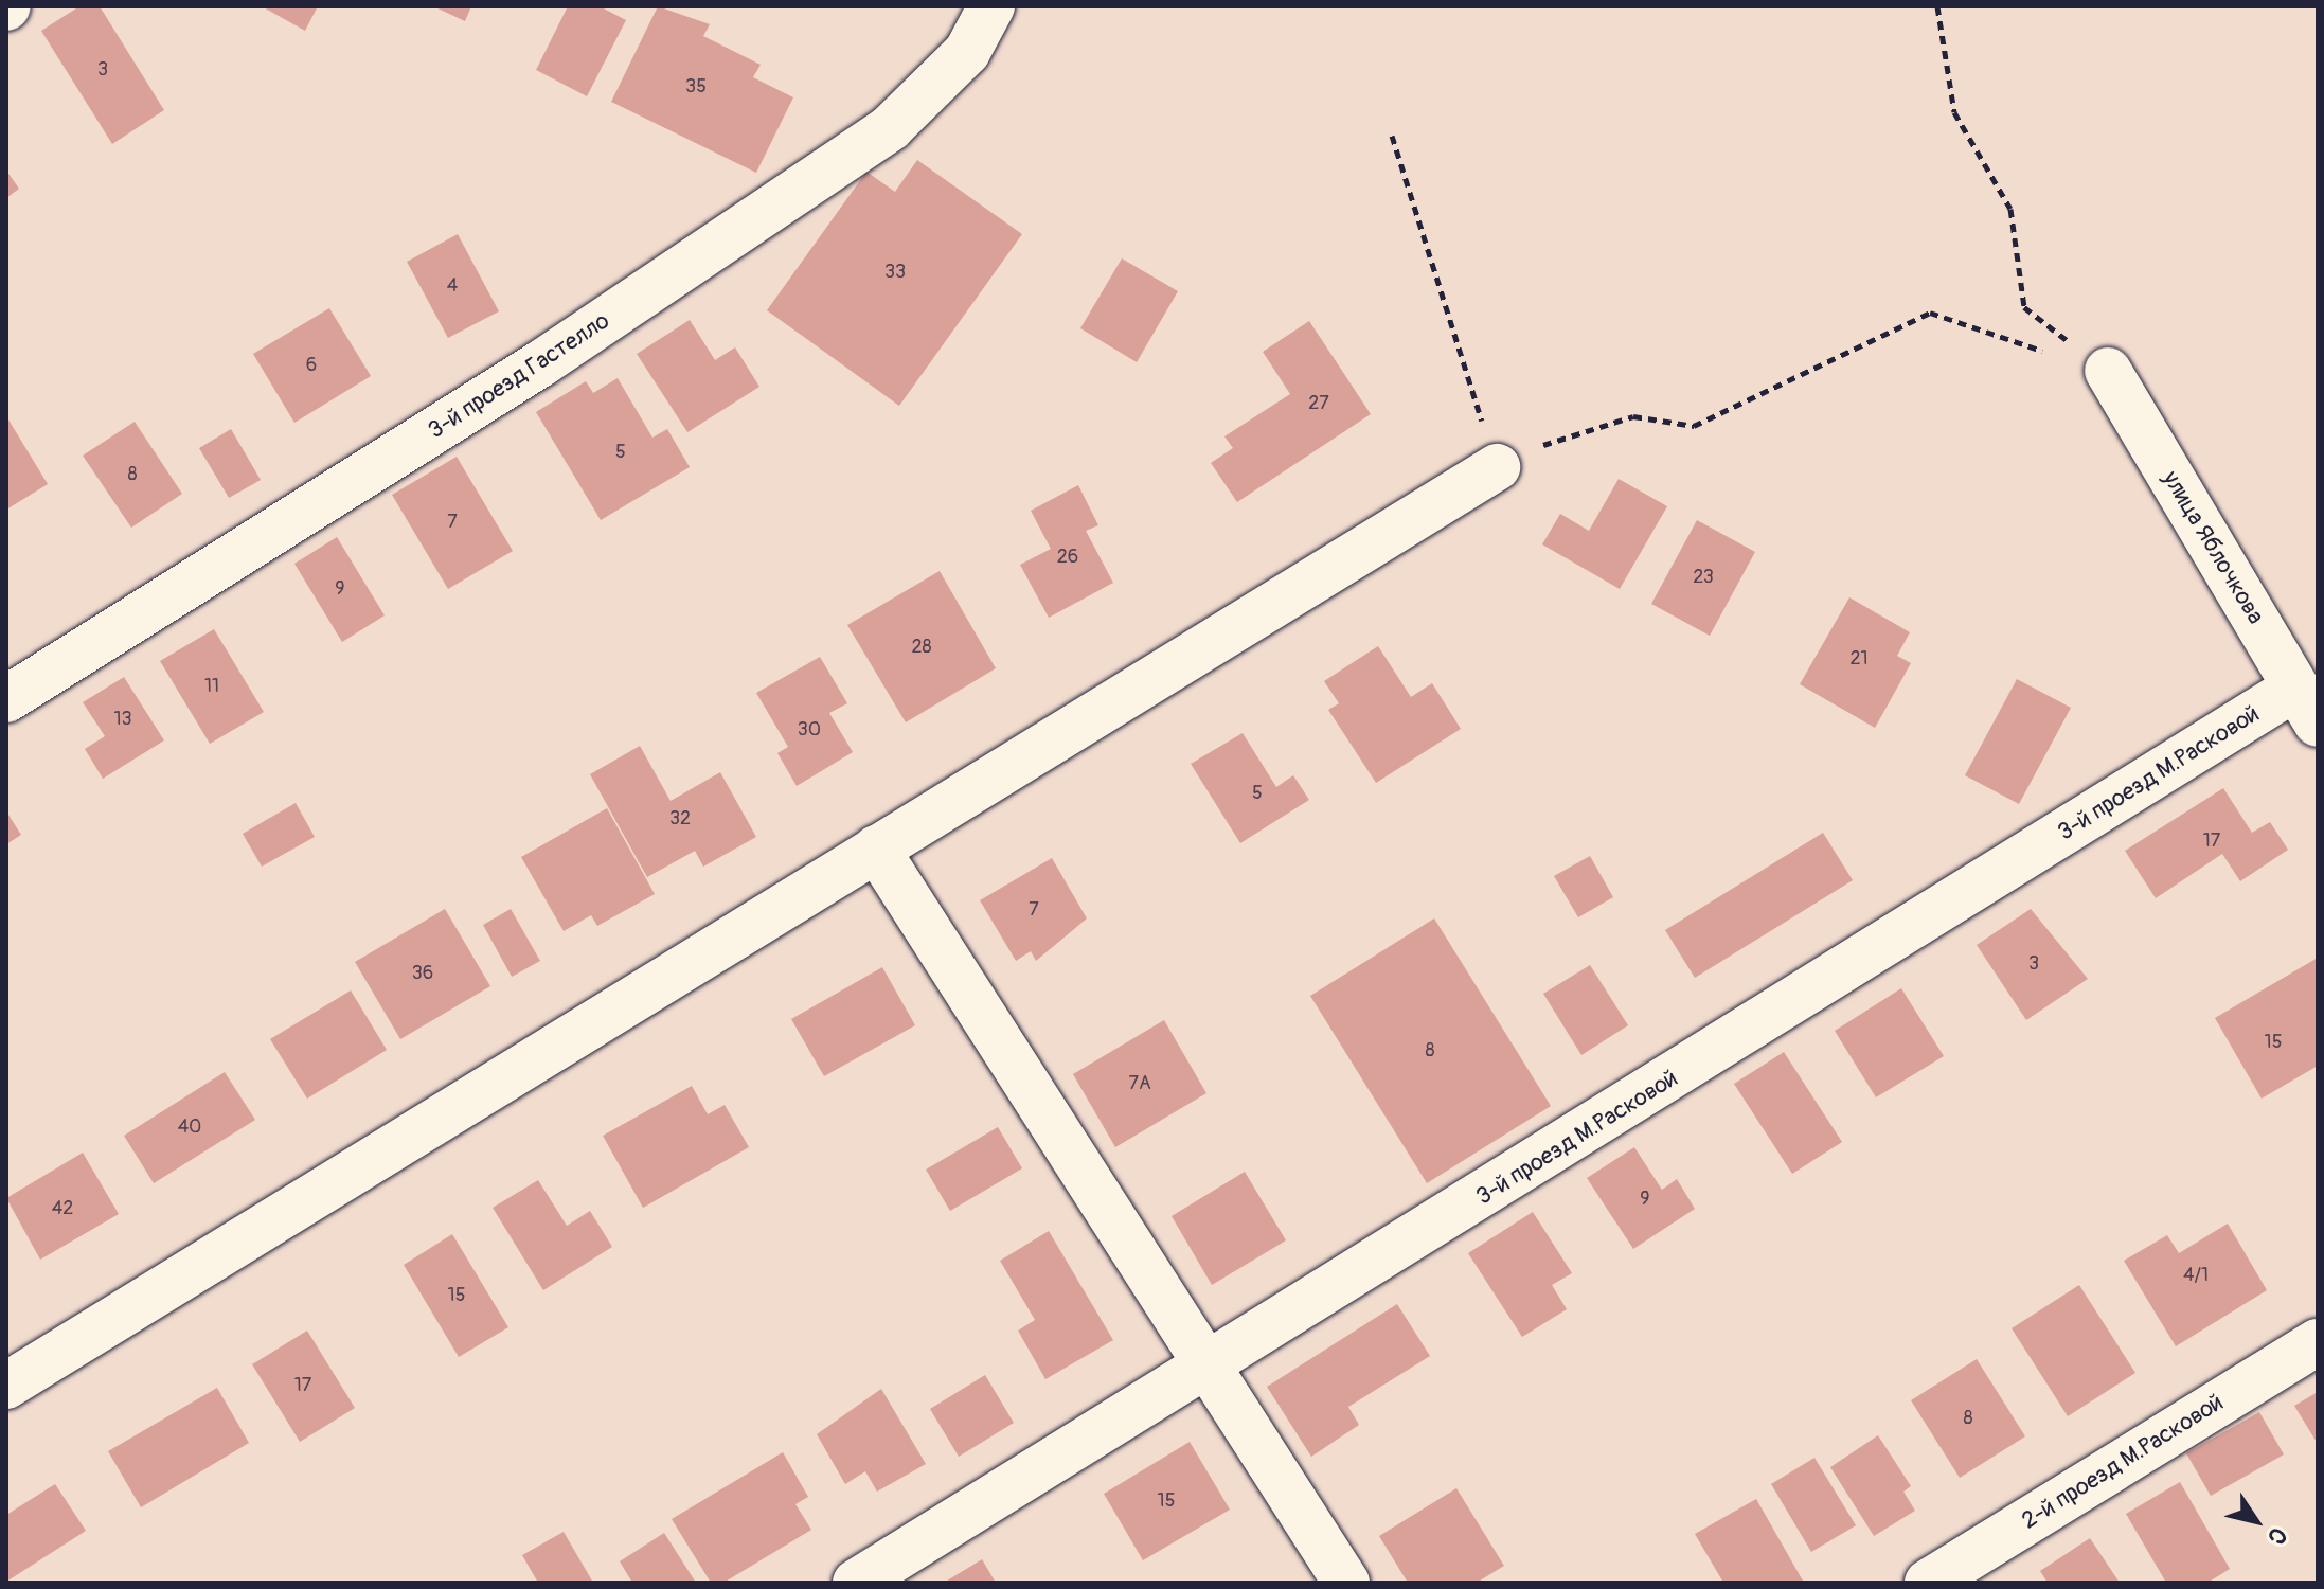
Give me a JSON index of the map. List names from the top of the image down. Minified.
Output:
{"streets":{"street":["3-й проезд Гастелло","улица Яблочкова","3-й проезд М.Расковой","2-й проезд М.Расковой"]},"crossings":[["улица Яблочкова","3-й проезд М.Расковой"]],"house_numbers":["3","35","33","4","6","27","5","8","7","26","23","9","28","21","11","13","30","5","32","17","7","3","36","15","8","7А","40","9","42","4/1","15","17","8","15"],"north":"bottom right"}
